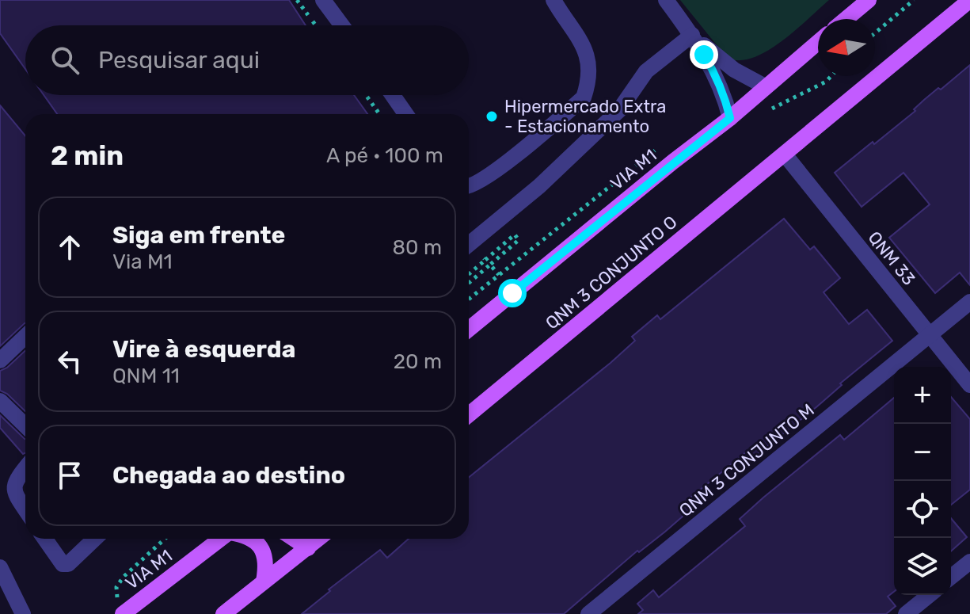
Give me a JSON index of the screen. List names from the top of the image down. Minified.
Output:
{"streets":{"main road":["VIA M1","QNM 3 CONJUNTO O"],"street":["QNM 33","QNM 3 CONJUNTO M"]},"crossings":[["QNM 33","QNM 3 CONJUNTO O"],["QNM 33","QNM 3 CONJUNTO M"]],"places":["Hipermercado Extra - Estacionamento"],"north":"left","page":{"search":"Pesquisar aqui","heading":["2 min","A pé · 100 m"],"list":[["Siga em frente","Via M1","80 m"],["Vire à esquerda","QNM 11","20 m"],"Chegada ao destino"],"map_buttons":["+","−"]}}
